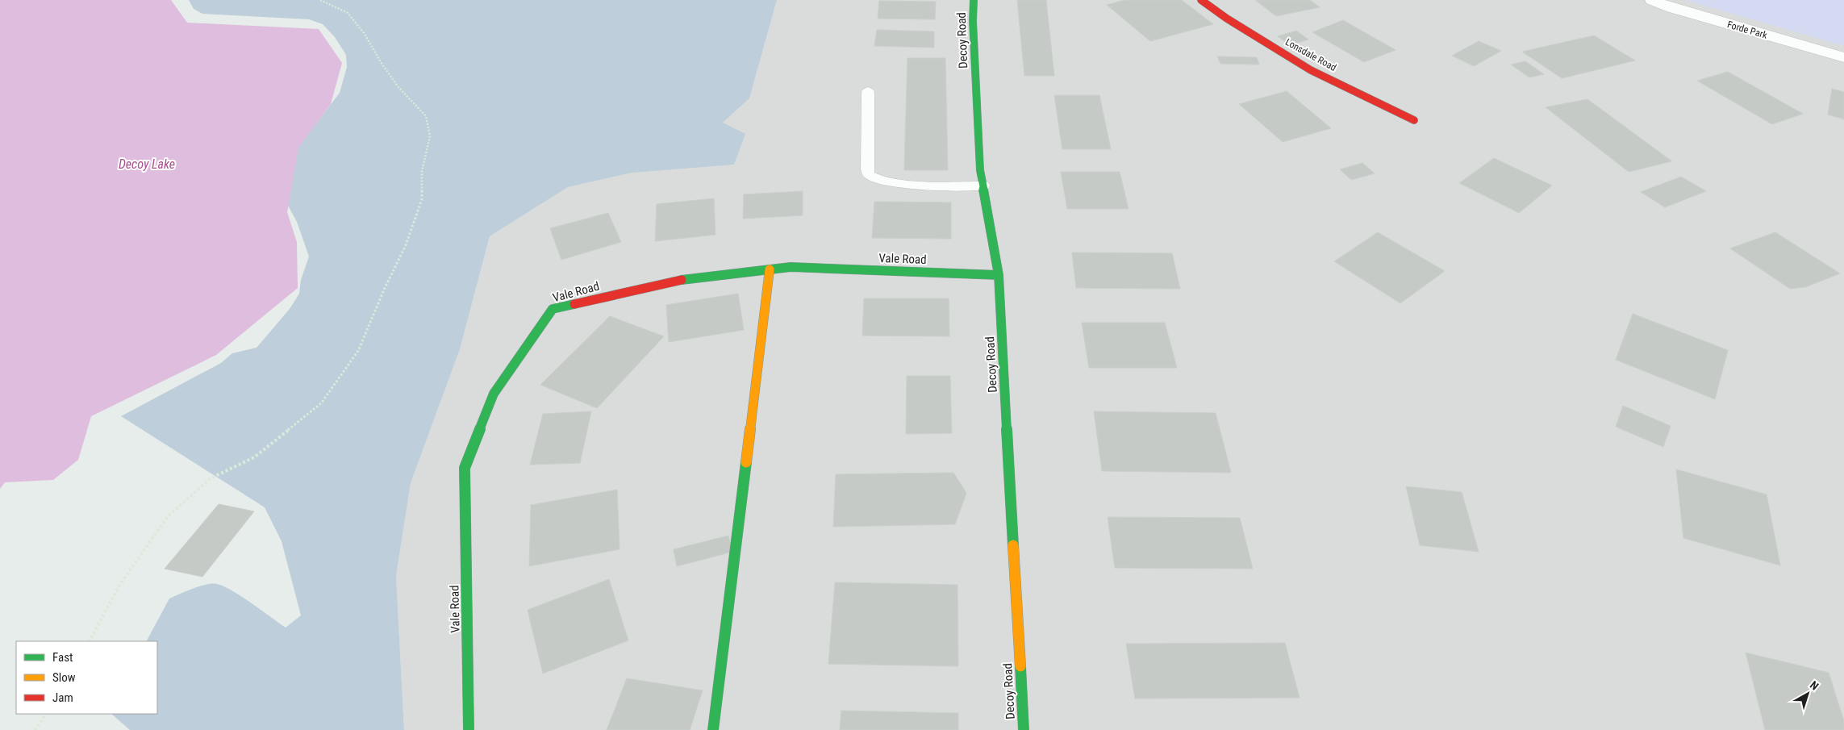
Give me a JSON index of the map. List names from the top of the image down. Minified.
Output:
{"streets":{"street":["Forde Park","Decoy Road","Lonsdale Road","Vale Road"]},"crossings":[["Decoy Road","Vale Road"]],"water":["Decoy Lake"],"legend":["Fast","Slow","Jam"],"north":"top right"}
